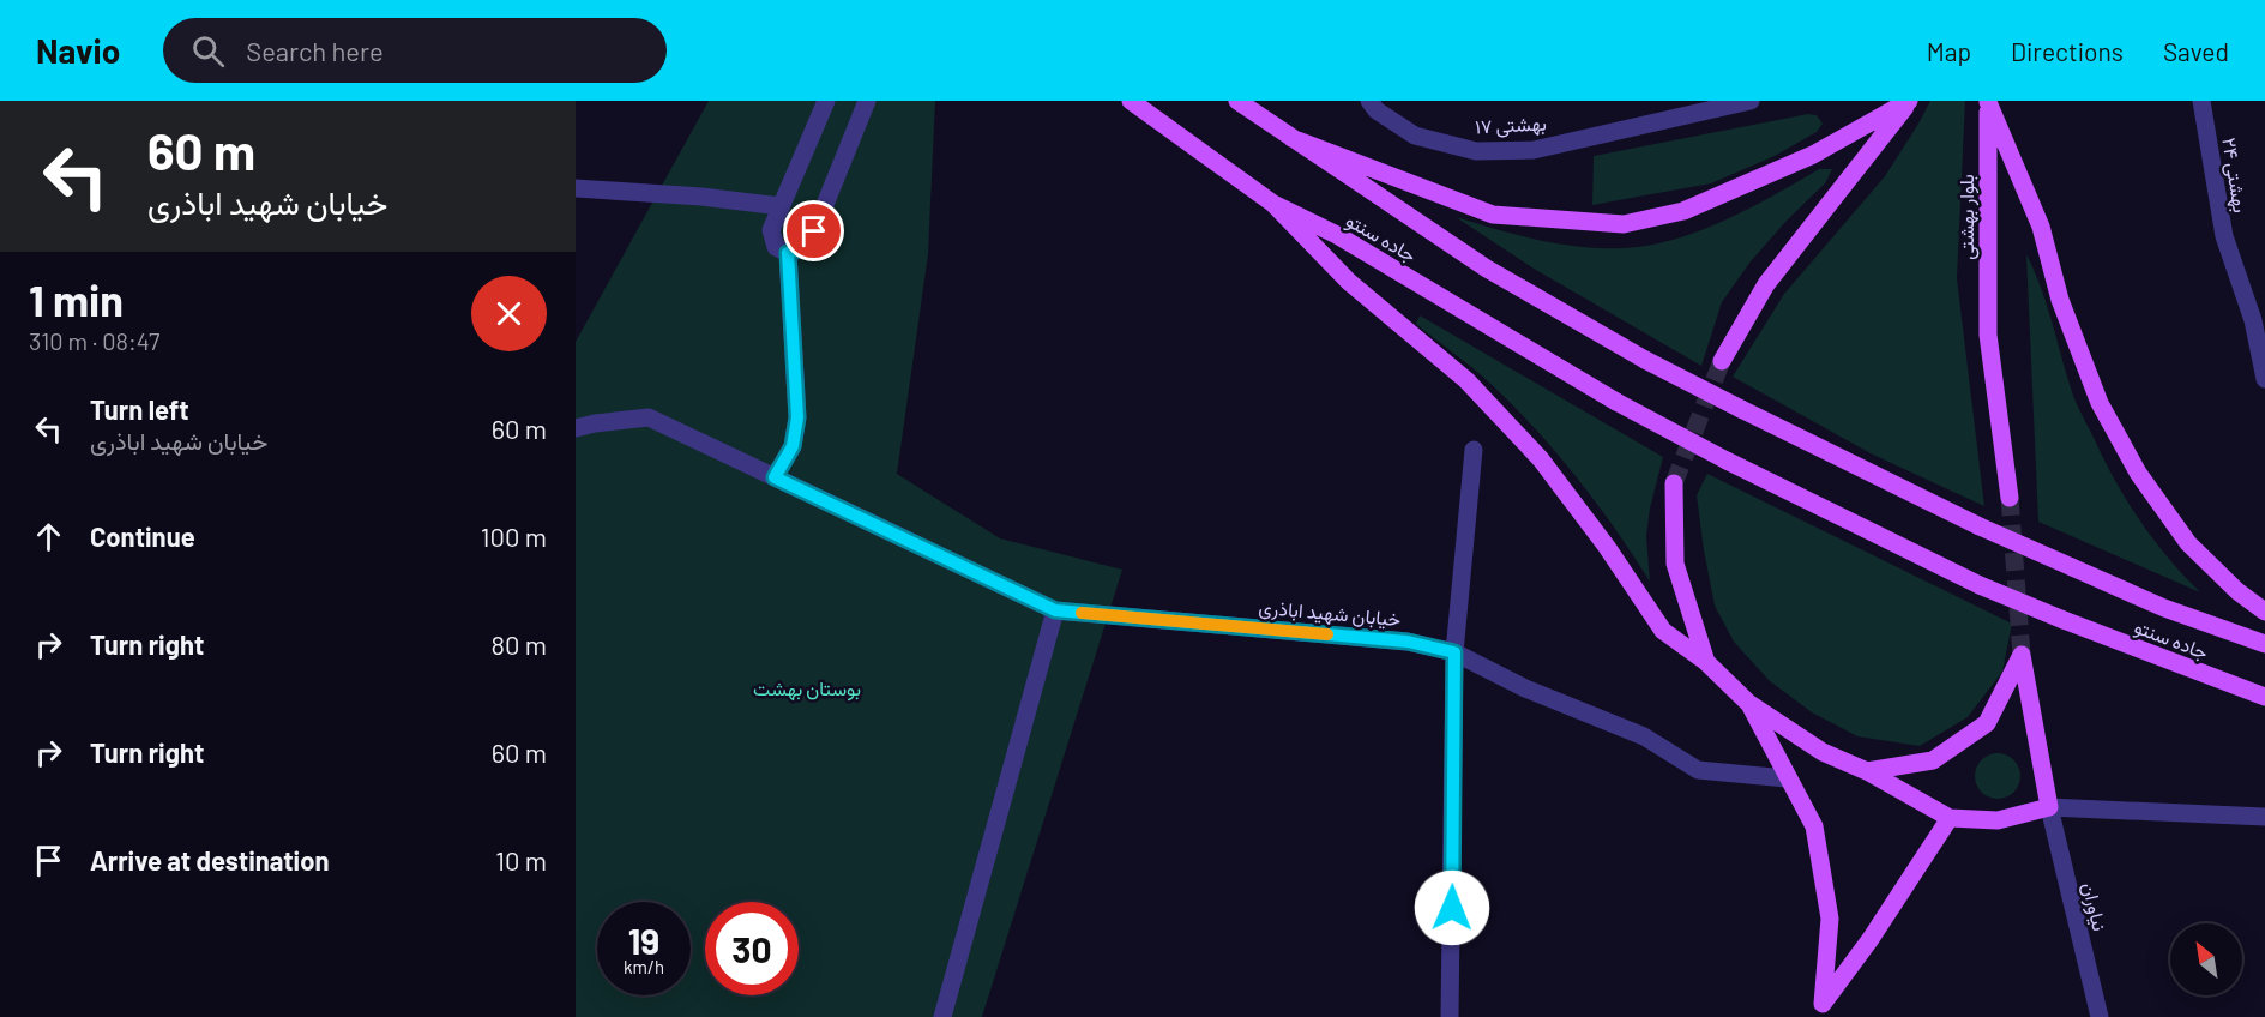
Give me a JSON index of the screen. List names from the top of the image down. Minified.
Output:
{"streets":{"main road":["بلوار بهشتی","جاده سنتو"],"street":["بهشتی ۱۷","بهشتی ۲۴","خیابان شهید اباذری","نیاوران"]},"parks":["بوستان بهشت"],"north":"top left","page":{"header":"Navio","search":"Search here","nav":["Map","Directions","Saved"],"turn":["60 m","خیابان شهید اباذری"],"heading":["1 min","310 m · 08:47"],"list":[{"name":"Turn left","note":"خیابان شهید اباذری","value":"60 m"},{"name":"Continue","value":"100 m"},{"name":"Turn right","value":"80 m"},{"name":"Turn right","value":"60 m"},{"name":"Arrive at destination","value":"10 m"}],"speed":"19 km/h","limit":"30"}}
